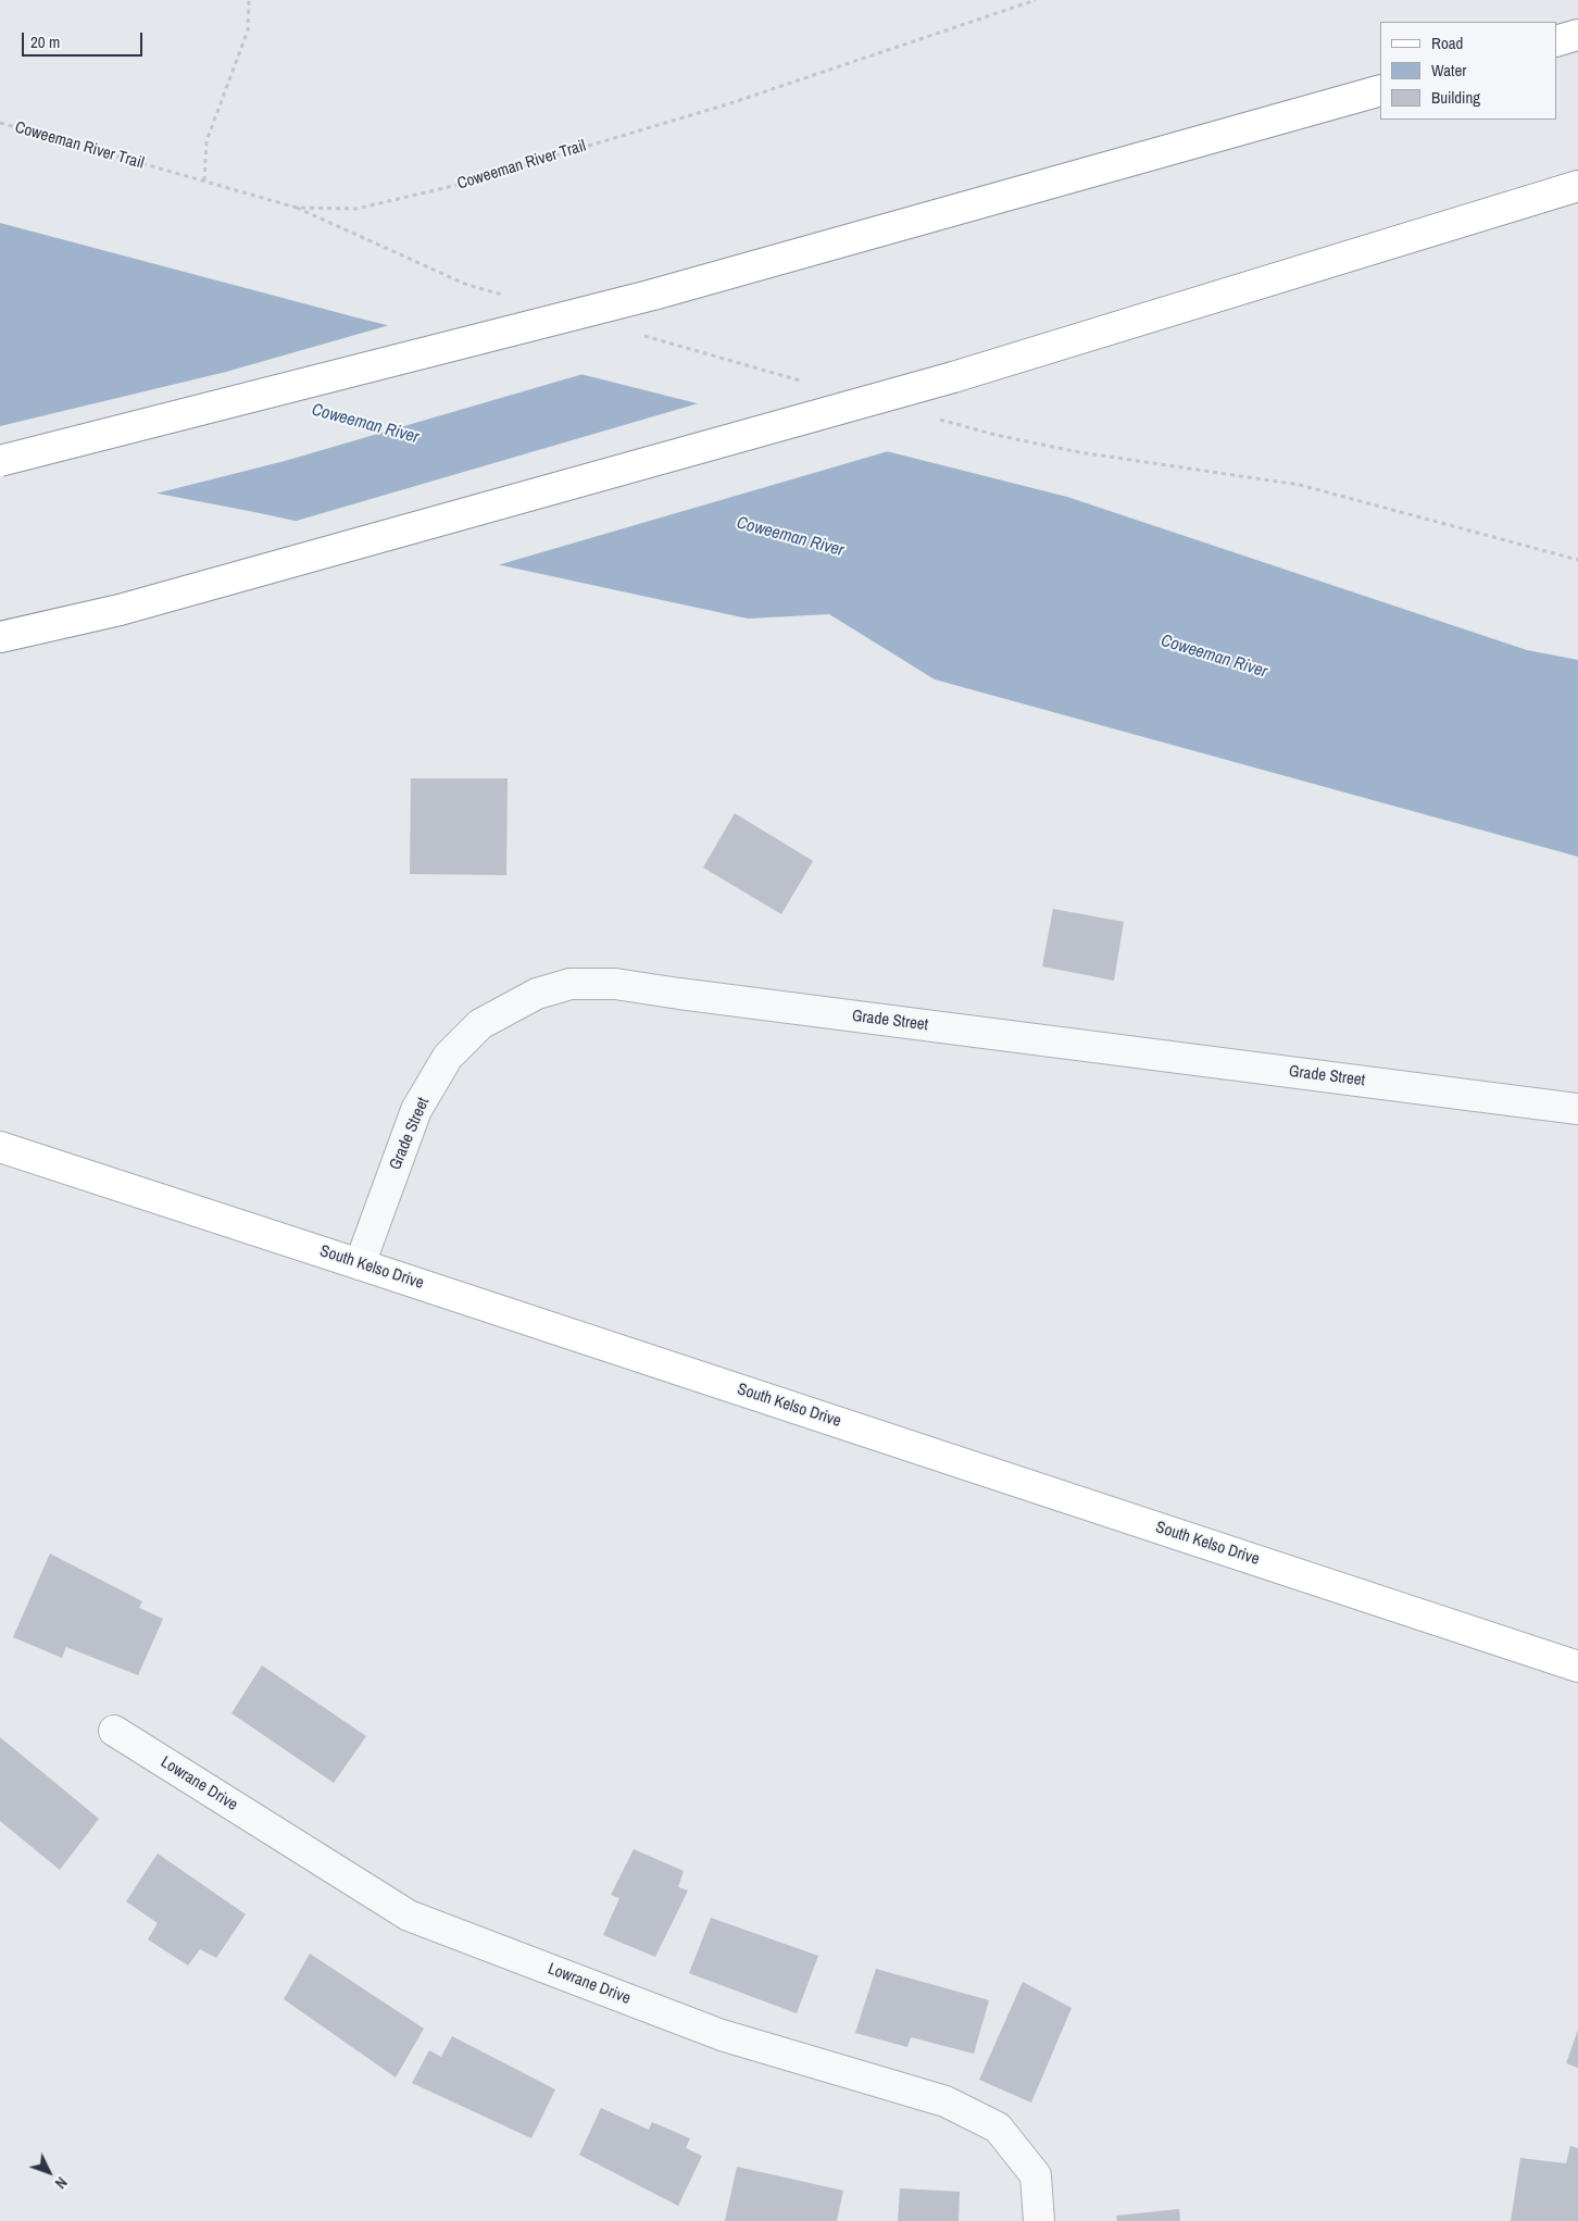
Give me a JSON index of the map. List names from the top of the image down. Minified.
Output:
{"streets":{"main road":["South Kelso Drive"],"street":["Grade Street","Lowrane Drive"],"path":["Coweeman River Trail"]},"crossings":[["Grade Street","South Kelso Drive"]],"water":["Coweeman River"],"legend":["Road","Water","Building"],"scale_bar":"20 m","north":"bottom right"}
